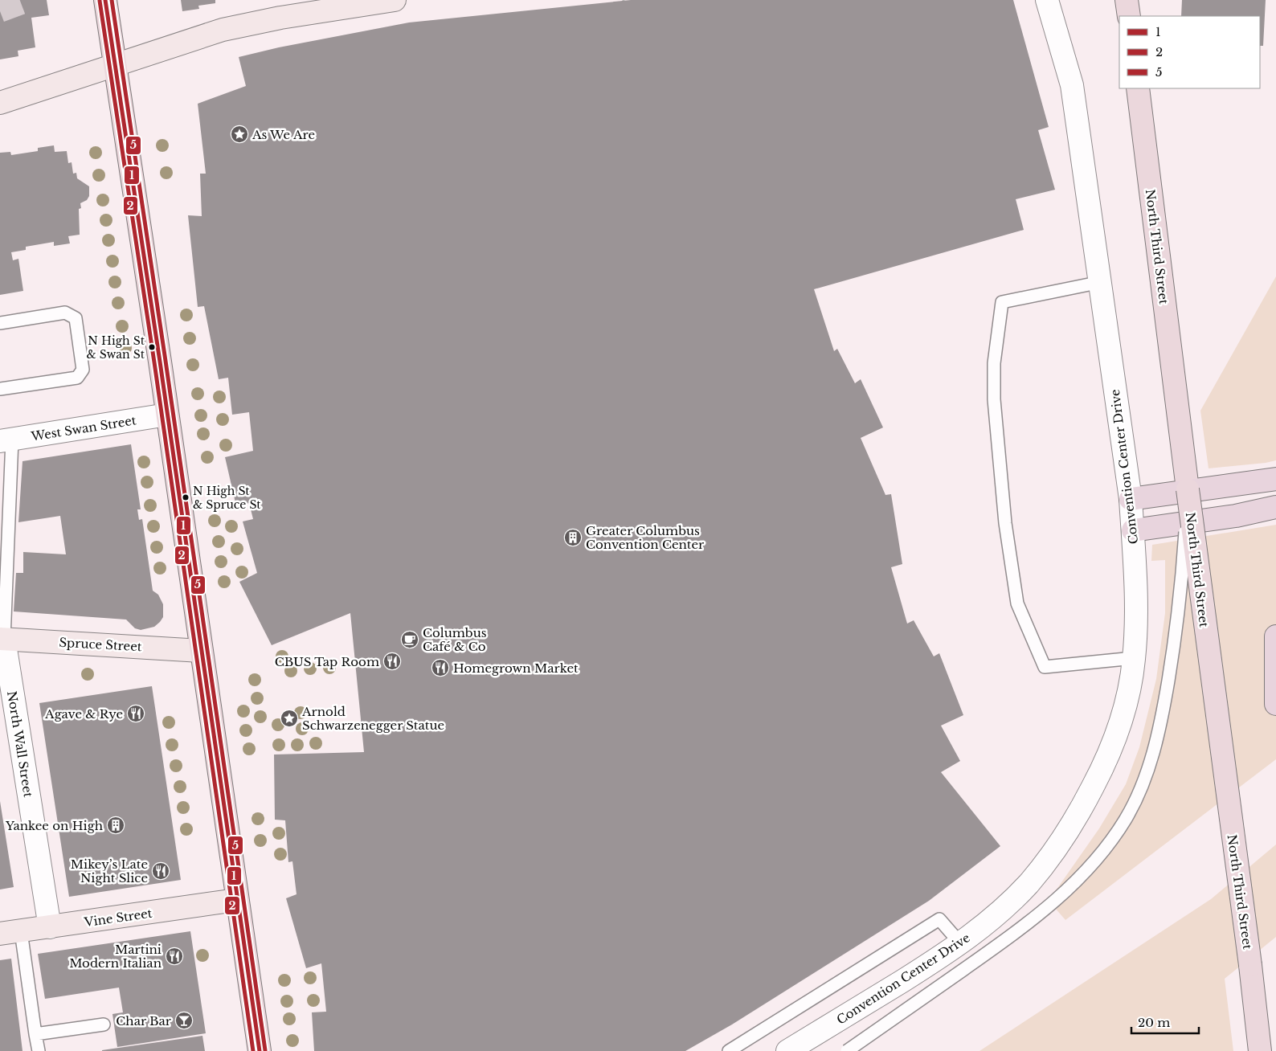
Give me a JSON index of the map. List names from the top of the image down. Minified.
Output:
{"streets":{"main road":["North Third Street"],"street":["West Swan Street","Convention Center Drive","Spruce Street","North Wall Street","Vine Street"]},"crossings":[["West Swan Street","North Wall Street"],["Spruce Street","North Wall Street"],["North Wall Street","Vine Street"]],"places":{"place":["As We Are","Arnold Schwarzenegger Statue"],"other":["N High St & Swan St","N High St & Spruce St"],"building":["Greater Columbus Convention Center","Yankee on High"],"cafe":["Columbus Café & Co"],"restaurant":["CBUS Tap Room","Homegrown Market","Agave & Rye","Mikey’s Late Night Slice","Martini Modern Italian"],"bar":["Char Bar"]},"lines":["transit line 1","transit line 5","transit line 2"],"legend":["1","2","5"],"scale_bar":"20 m"}
